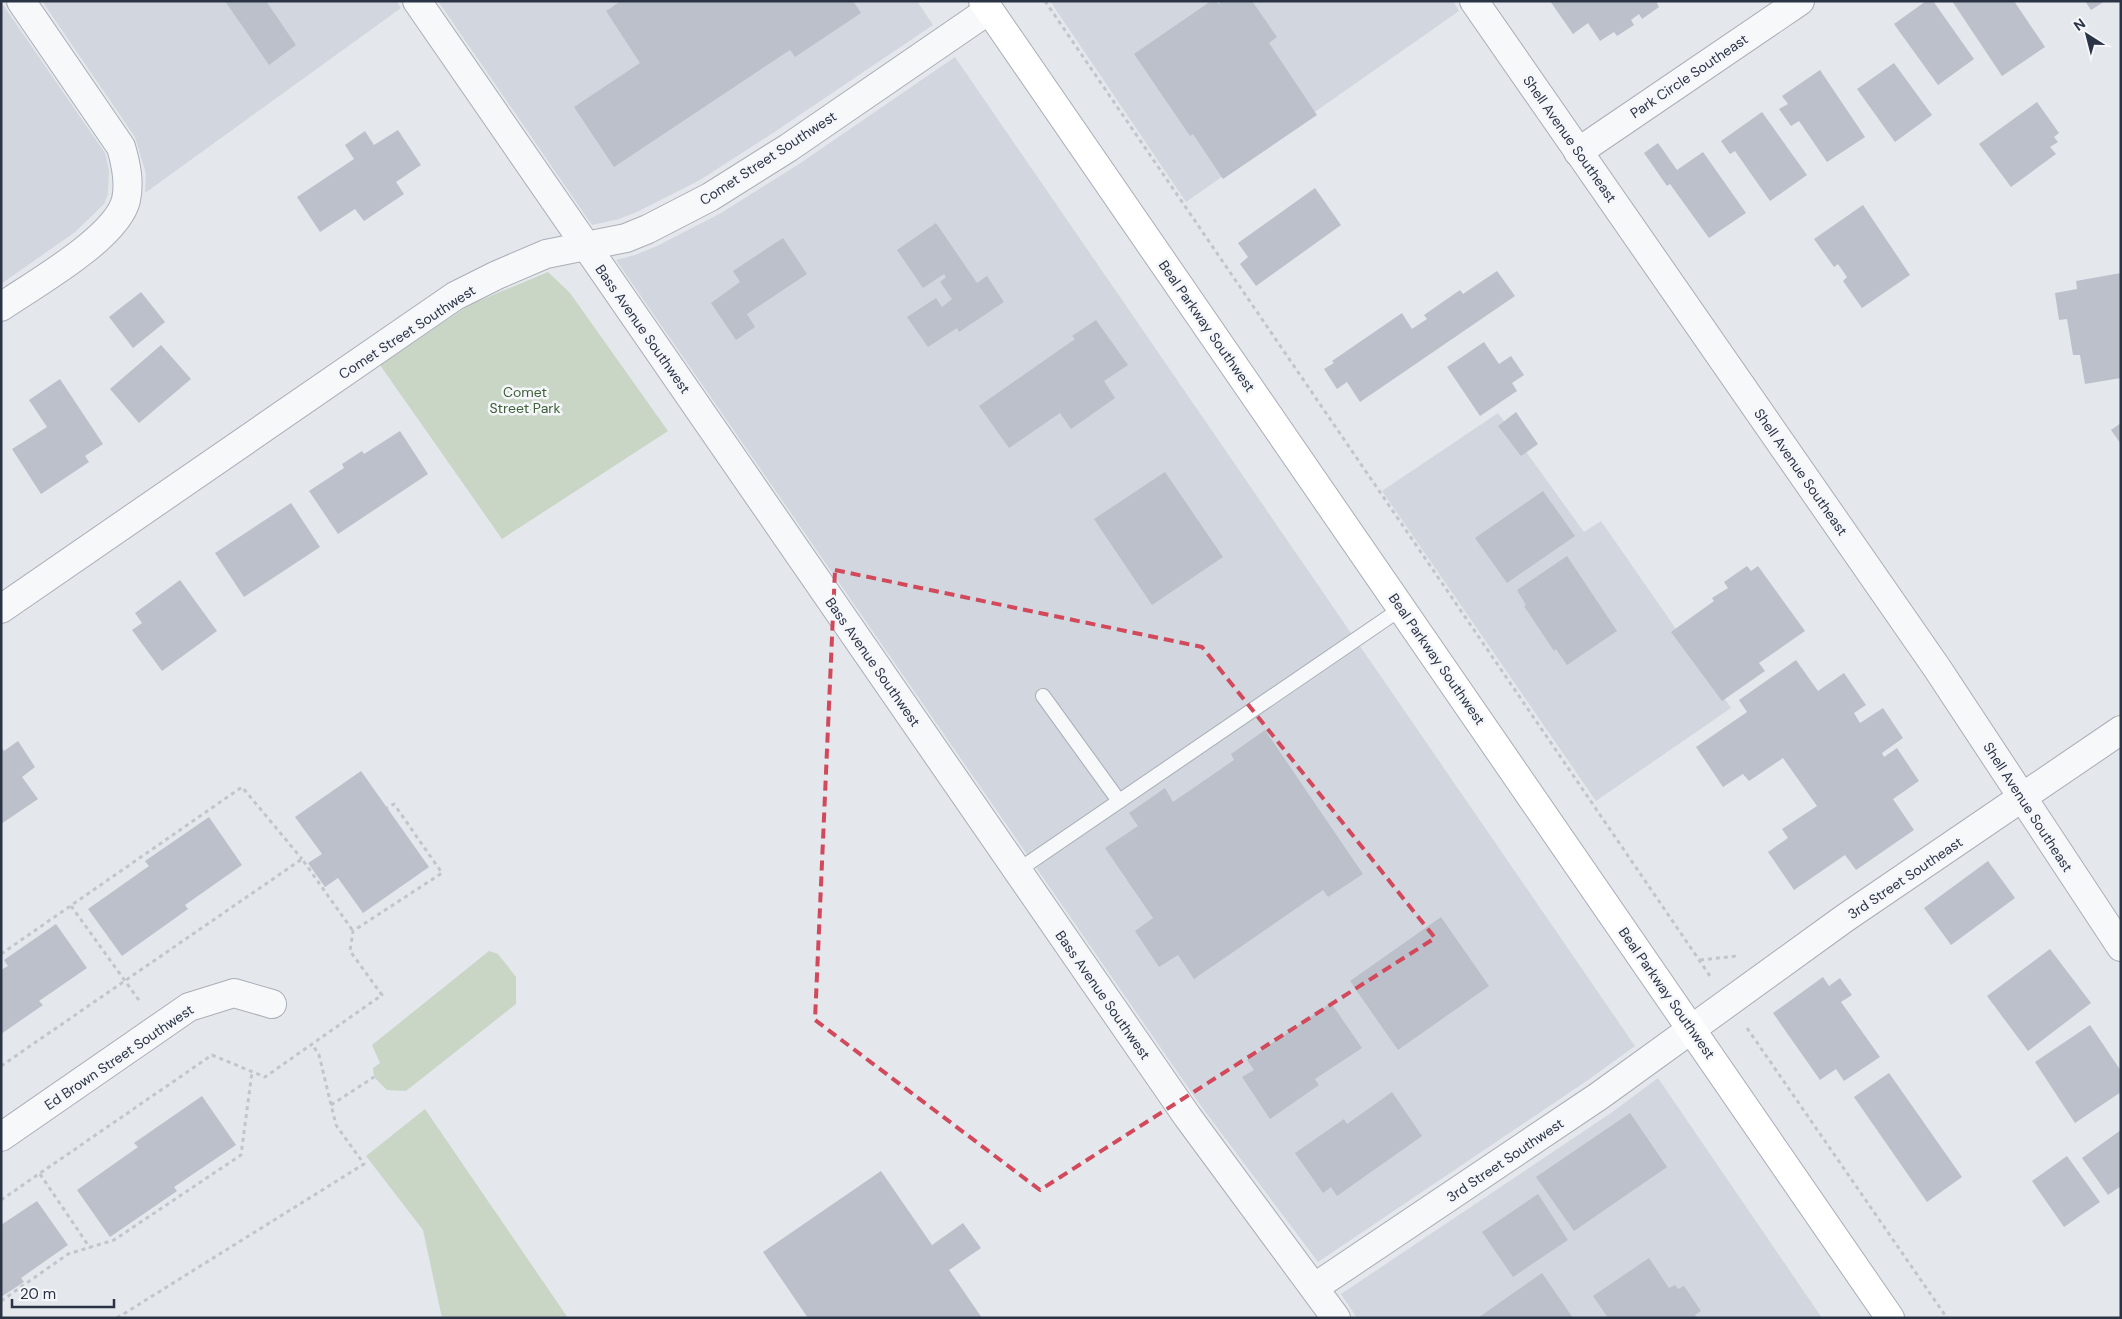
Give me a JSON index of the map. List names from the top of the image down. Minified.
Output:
{"streets":{"main road":["Beal Parkway Southwest"],"street":["Park Circle Southeast","Shell Avenue Southeast","Comet Street Southwest","Bass Avenue Southwest","3rd Street Southeast","Ed Brown Street Southwest","3rd Street Southwest"]},"crossings":[["Park Circle Southeast","Shell Avenue Southeast"],["Shell Avenue Southeast","3rd Street Southeast"],["Comet Street Southwest","Beal Parkway Southwest"],["Comet Street Southwest","Bass Avenue Southwest"],["Beal Parkway Southwest","3rd Street Southeast"],["Beal Parkway Southwest","3rd Street Southwest"],["Bass Avenue Southwest","3rd Street Southwest"],["3rd Street Southeast","3rd Street Southwest"]],"parks":["Comet Street Park"],"scale_bar":"20 m","north":"top left"}
